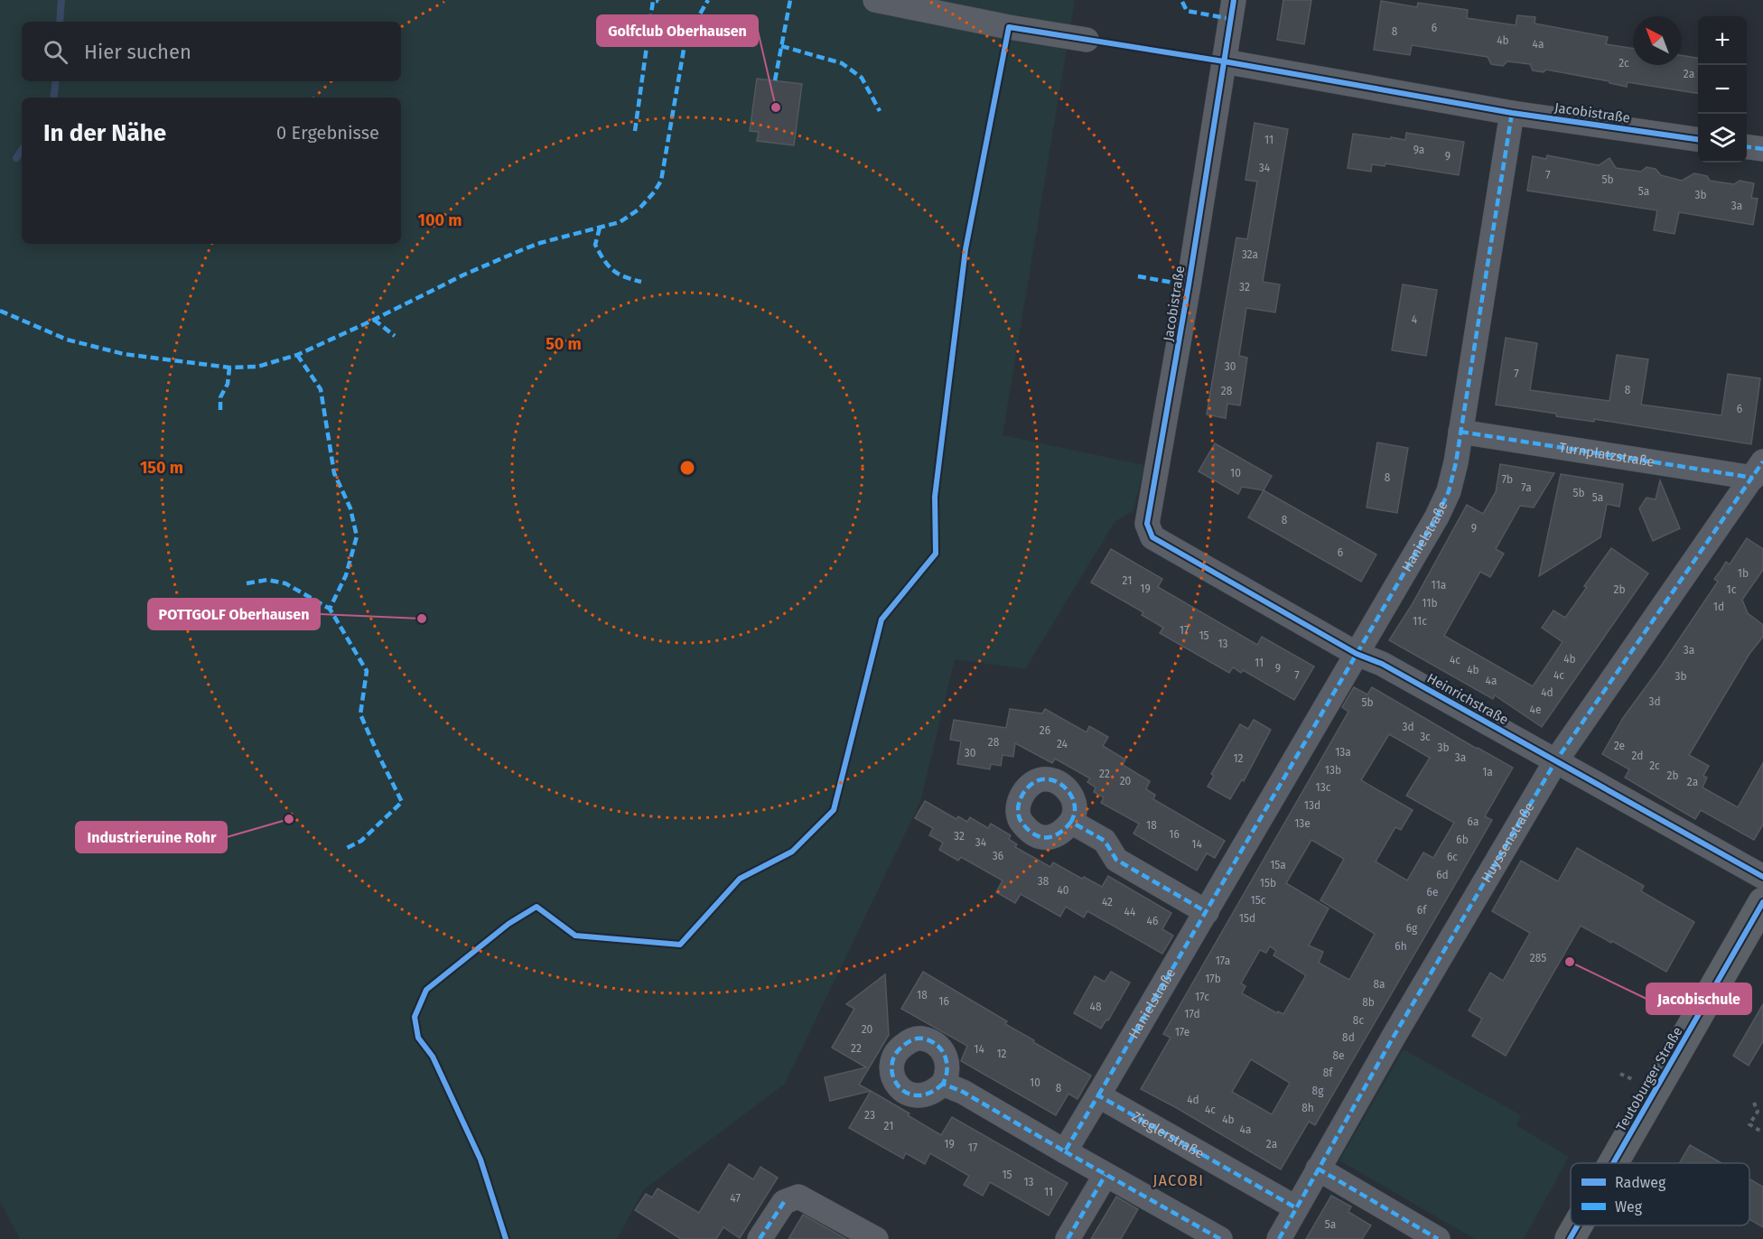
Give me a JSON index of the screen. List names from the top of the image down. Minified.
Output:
{"streets":{"main road":["Teutoburger Straße"],"street":["Jacobistraße","Turnplatzstraße","Hanielstraße","Heinrichstraße","Huyssenstraße","Zieglerstraße"]},"crossings":[["Jacobistraße","Hanielstraße"],["Jacobistraße","Heinrichstraße"],["Turnplatzstraße","Hanielstraße"],["Turnplatzstraße","Huyssenstraße"],["Hanielstraße","Heinrichstraße"],["Hanielstraße","Zieglerstraße"],["Heinrichstraße","Huyssenstraße"],["Huyssenstraße","Zieglerstraße"]],"districts":["JACOBI"],"places":["Golfclub Oberhausen","POTTGOLF Oberhausen","Industrieruine Rohr","Jacobischule"],"house_numbers":["6","8","4b","4a","2c","2a","11","9a","9","34","7","5b","5a","3b","3a","32a","32","4","30","7","8","28","6","10","8","7b","7a","5b","5a","8","9","6","1b","21","11a","19","2b","1c","11b","1d","11c","17","15","13","3a","4b","4c","11","9","4b","7","4c","3b","4a","4d","3d","5b","4e","3d","26","3c","28","24","2e","3b","13a","30","2d","3a","12","2c","13b","1a","22","2b","20","2a","13c","13d","6a","13e","18","16","32","6b","34","14","36","6c","15a","6d","38","15b","40","6e","15c","42","6f","44","15d","46","6g","6h","285","17a","17b","8a","18","17c","16","8b","48","17d","8c","20","17e","8d","22","14","12","8e","8f","10","8","8g","4d","8h","4c","23","4b","21","4a","19","2a","17","15","13","11","47","5a"],"legend":["Radweg","Weg"],"north":"top left","page":{"map_buttons":["+","−"],"search":"Hier suchen","heading":["In der Nähe","0 Ergebnisse"]},"rings":["100 m","50 m","150 m"]}
